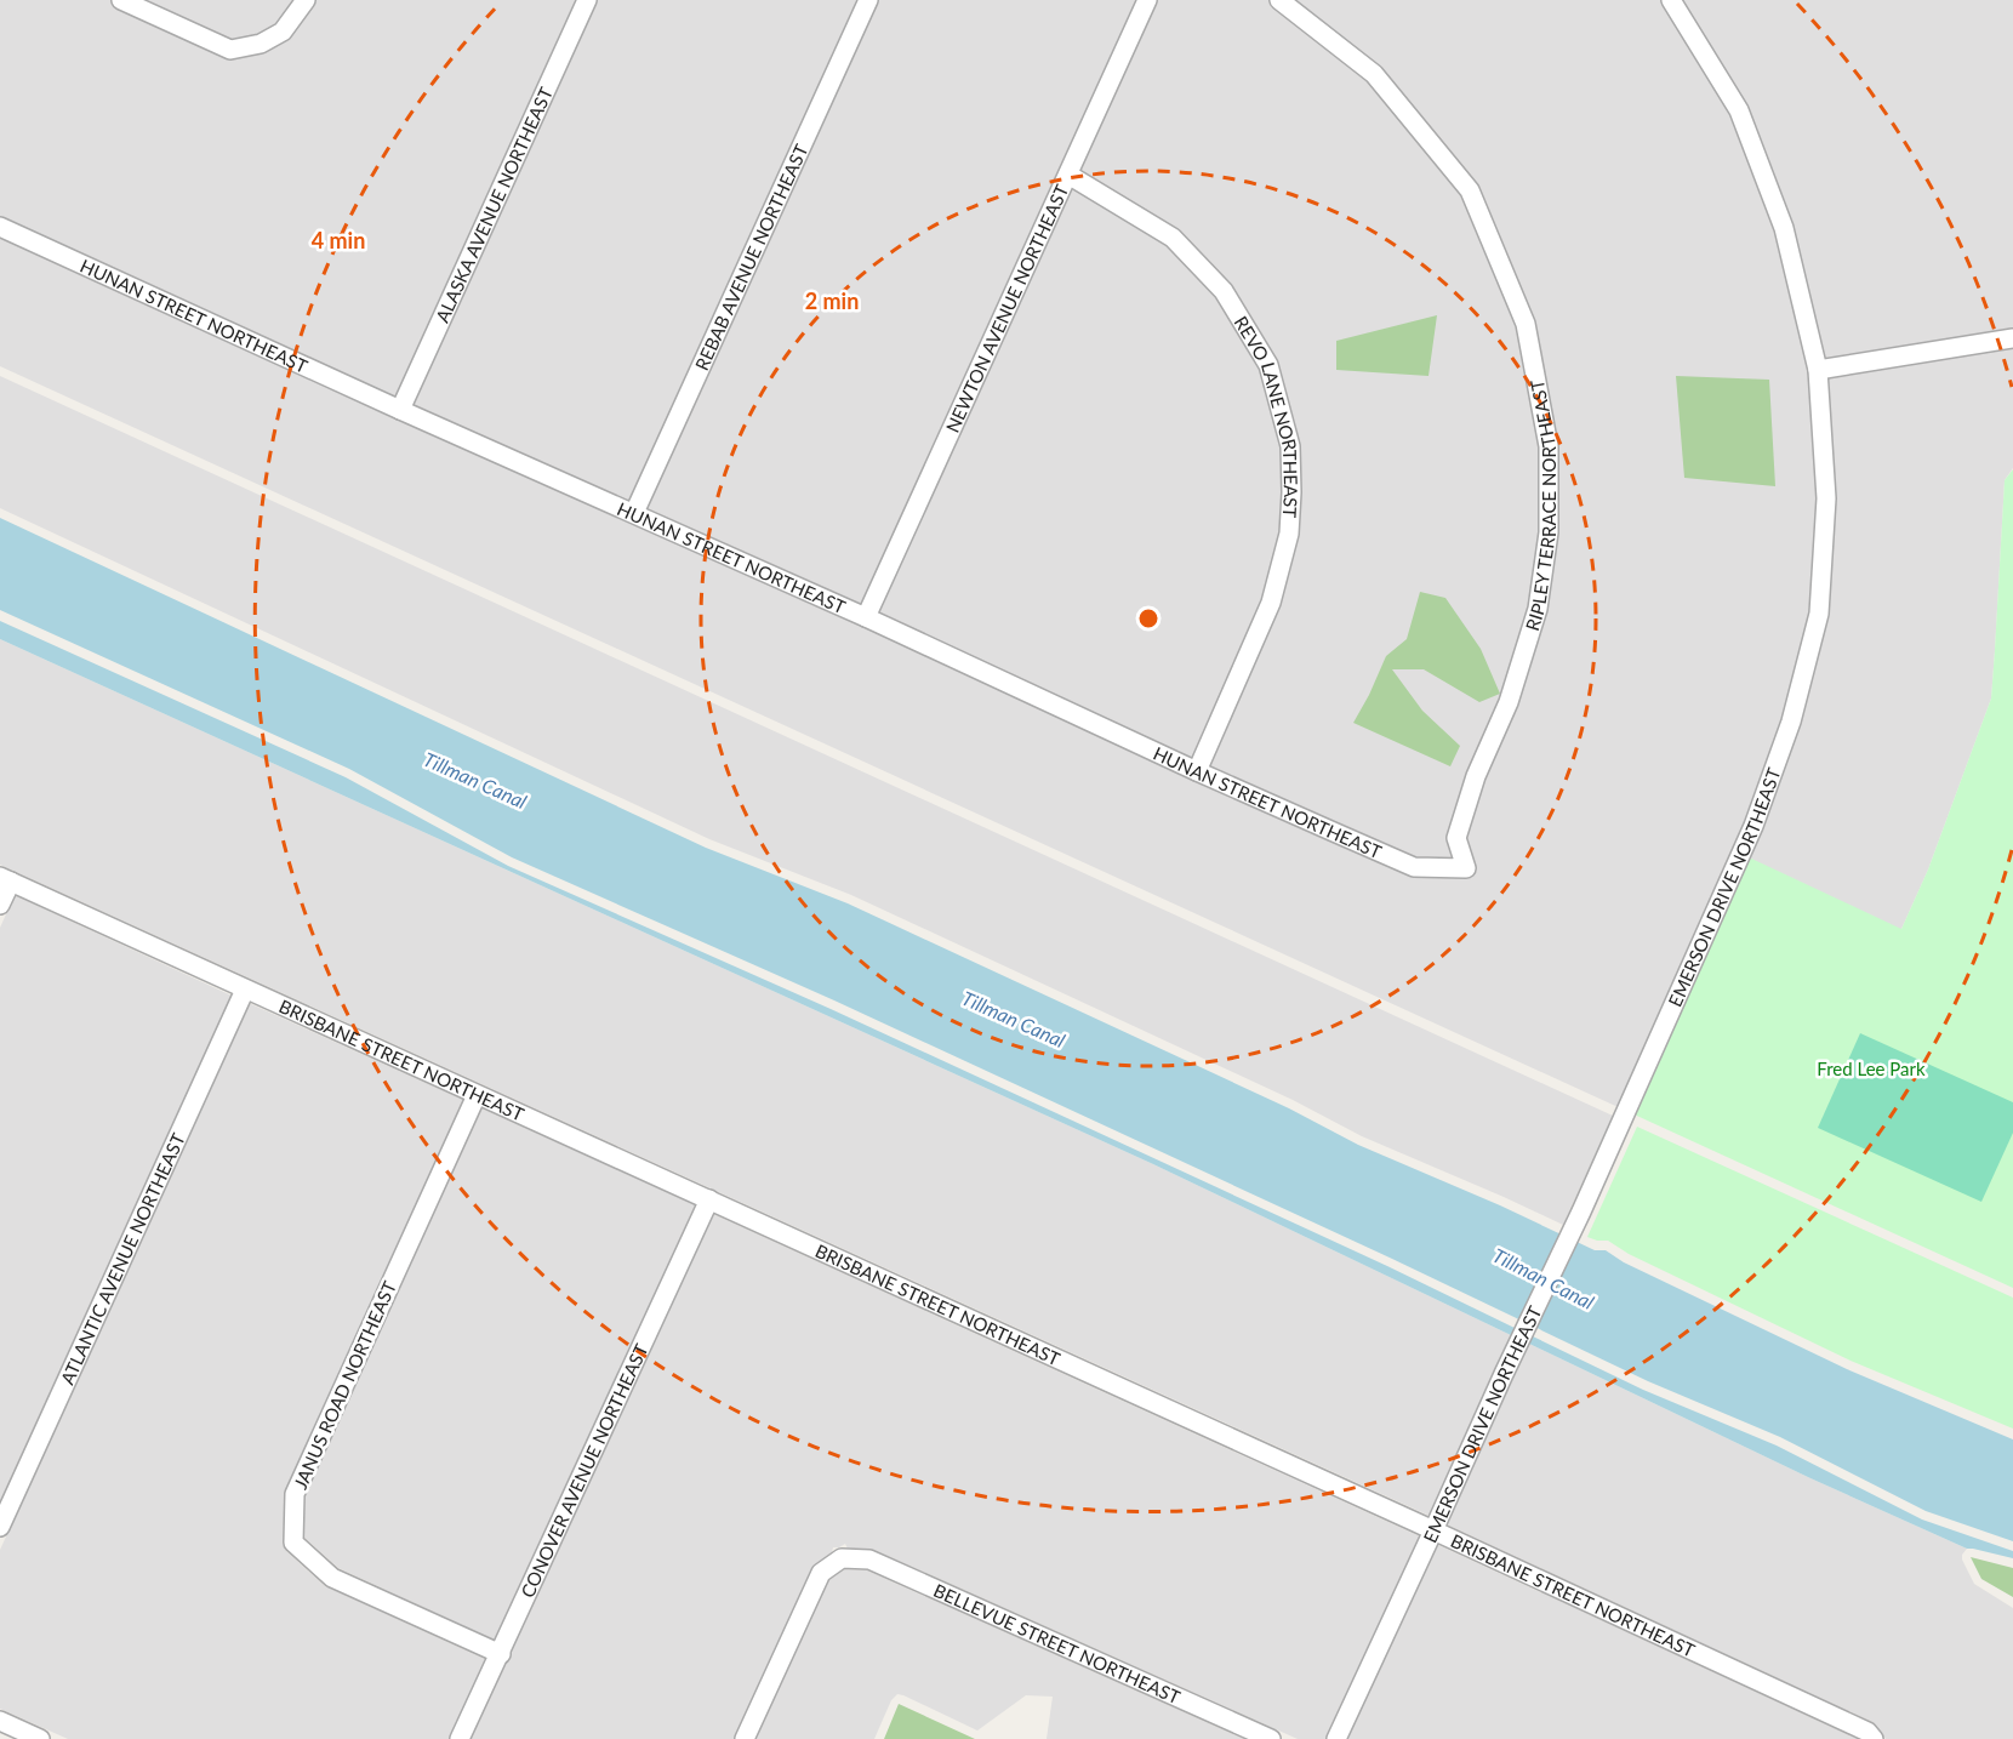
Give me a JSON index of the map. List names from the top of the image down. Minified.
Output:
{"streets":{"street":["ALASKA AVENUE NORTHEAST","REBAB AVENUE NORTHEAST","NEWTON AVENUE NORTHEAST","HUNAN STREET NORTHEAST","REVO LANE NORTHEAST","RIPLEY TERRACE NORTHEAST","EMERSON DRIVE NORTHEAST","BRISBANE STREET NORTHEAST","ATLANTIC AVENUE NORTHEAST","JANUS ROAD NORTHEAST","CONOVER AVENUE NORTHEAST","BELLEVUE STREET NORTHEAST"]},"crossings":[["ALASKA AVENUE NORTHEAST","HUNAN STREET NORTHEAST"],["REBAB AVENUE NORTHEAST","HUNAN STREET NORTHEAST"],["NEWTON AVENUE NORTHEAST","HUNAN STREET NORTHEAST"],["NEWTON AVENUE NORTHEAST","REVO LANE NORTHEAST"],["HUNAN STREET NORTHEAST","REVO LANE NORTHEAST"],["HUNAN STREET NORTHEAST","RIPLEY TERRACE NORTHEAST"],["EMERSON DRIVE NORTHEAST","BRISBANE STREET NORTHEAST"],["BRISBANE STREET NORTHEAST","ATLANTIC AVENUE NORTHEAST"],["BRISBANE STREET NORTHEAST","JANUS ROAD NORTHEAST"],["BRISBANE STREET NORTHEAST","CONOVER AVENUE NORTHEAST"],["JANUS ROAD NORTHEAST","CONOVER AVENUE NORTHEAST"]],"water":["Tillman Canal"],"parks":["Fred Lee Park"],"rings":["4 min","2 min"]}
